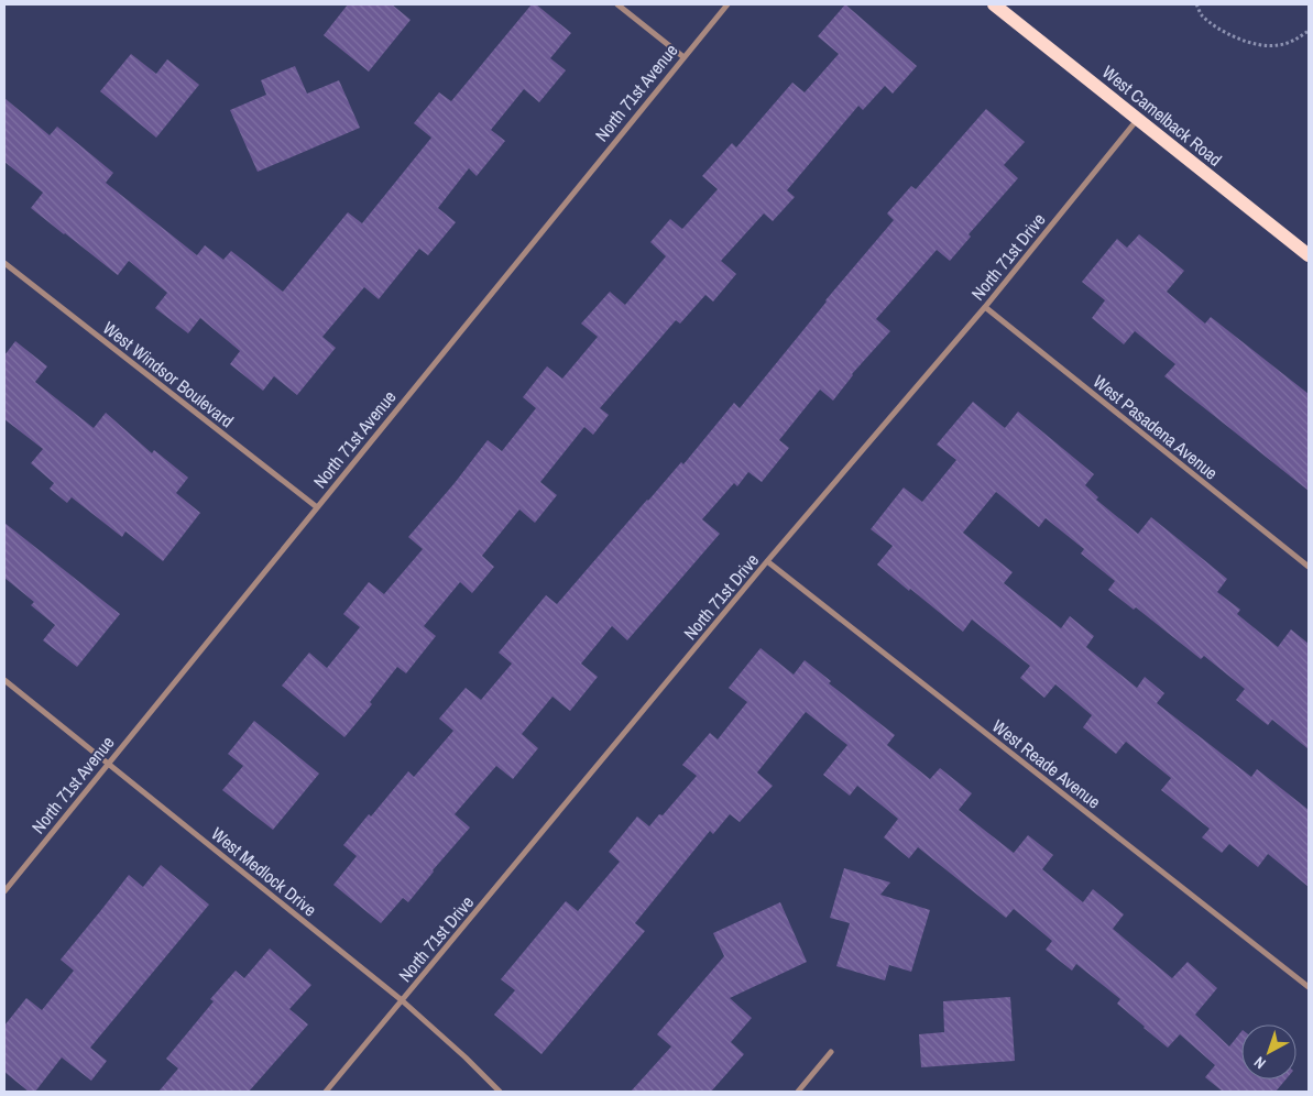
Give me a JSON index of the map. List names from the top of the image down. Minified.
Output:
{"streets":{"main road":["West Camelback Road"],"street":["North 71st Avenue","North 71st Drive","West Windsor Boulevard","West Pasadena Avenue","West Reade Avenue","West Medlock Drive"]},"crossings":[["North 71st Avenue","West Windsor Boulevard"],["North 71st Avenue","West Medlock Drive"],["West Camelback Road","North 71st Drive"],["North 71st Drive","West Pasadena Avenue"],["North 71st Drive","West Reade Avenue"],["North 71st Drive","West Medlock Drive"]],"north":"bottom left"}
